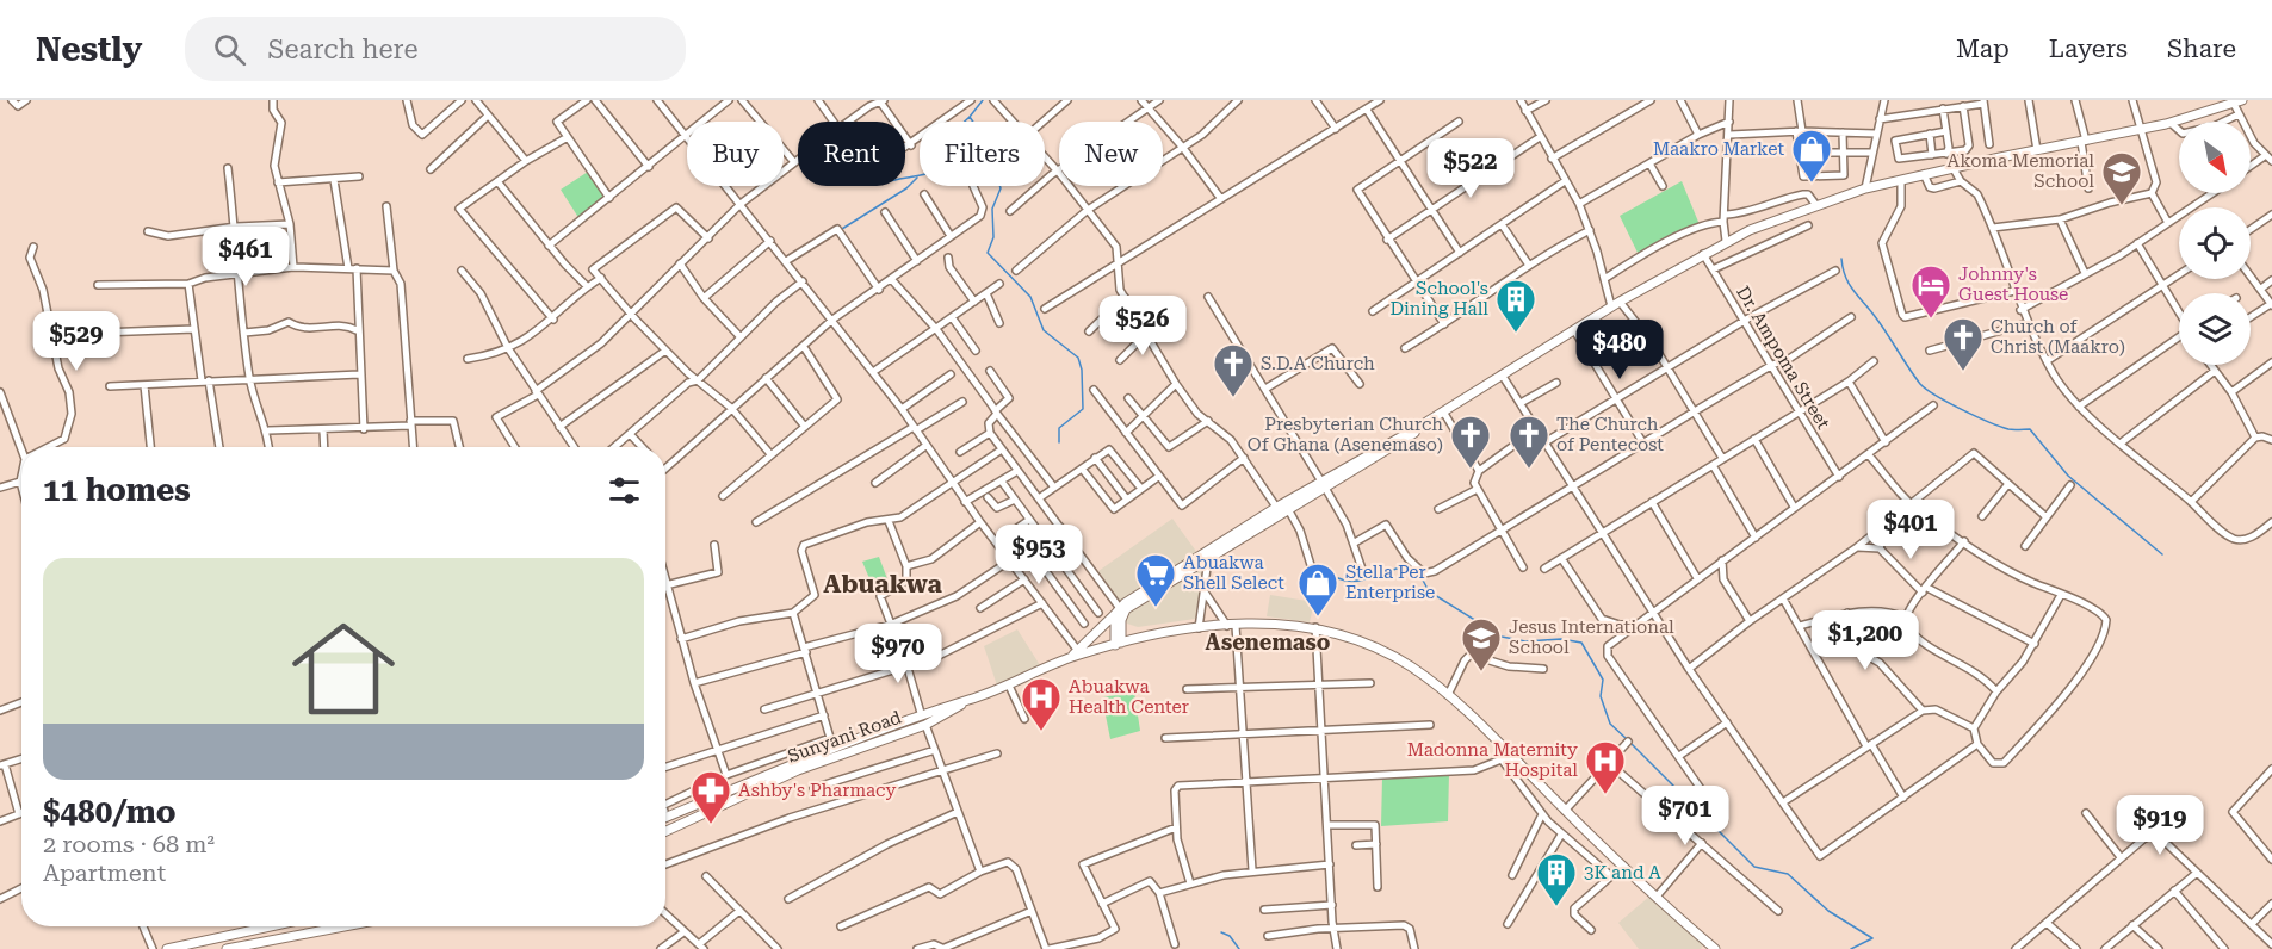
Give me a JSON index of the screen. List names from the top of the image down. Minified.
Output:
{"streets":{"main road":["Sunyani Road"],"street":["Dr. Ampoma Street"]},"districts":["Abuakwa","Asenemaso"],"places":{"shop":["Maakro Market","Stella Per Enterprise"],"school or university":["Akoma Memorial School","Jesus International School"],"hotel":["Johnny's Guest House"],"building":["School's Dining Hall","3K and A"],"church":["Church of Christ (Maakro)","S.D.A Church","Presbyterian Church Of Ghana (Asenemaso)","The Church of Pentecost"],"supermarket":["Abuakwa Shell Select"],"hospital":["Abuakwa Health Center","Madonna Maternity Hospital"],"pharmacy":["Ashby's Pharmacy"]},"north":"bottom right","page":{"header":"Nestly","search":"Search here","nav":["Map","Layers","Share"],"chip":["Buy","Rent","Filters","New"],"price":["$522","$461","$526","$529","$480","$401","$953","$1,200","$970","$701","$919"],"heading":"11 homes","list":[{"name":"$480/mo","note":"2 rooms · 68 m² · Apartment"}]}}
